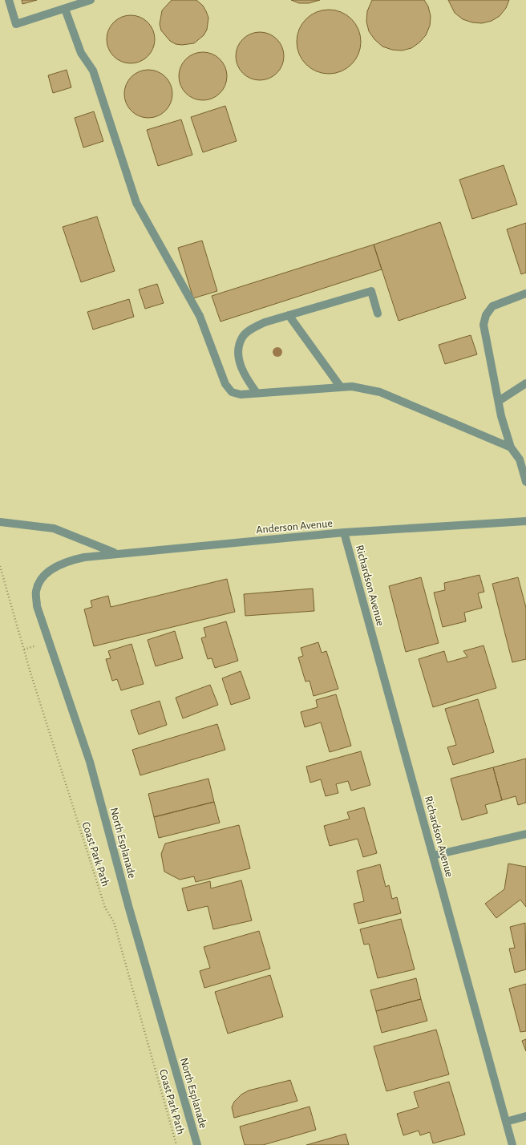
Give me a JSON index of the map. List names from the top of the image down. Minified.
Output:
{"streets":{"street":["Anderson Avenue","Richardson Avenue","North Esplanade"],"path":["Coast Park Path"]},"crossings":[["Anderson Avenue","Richardson Avenue"],["Anderson Avenue","North Esplanade"]]}
